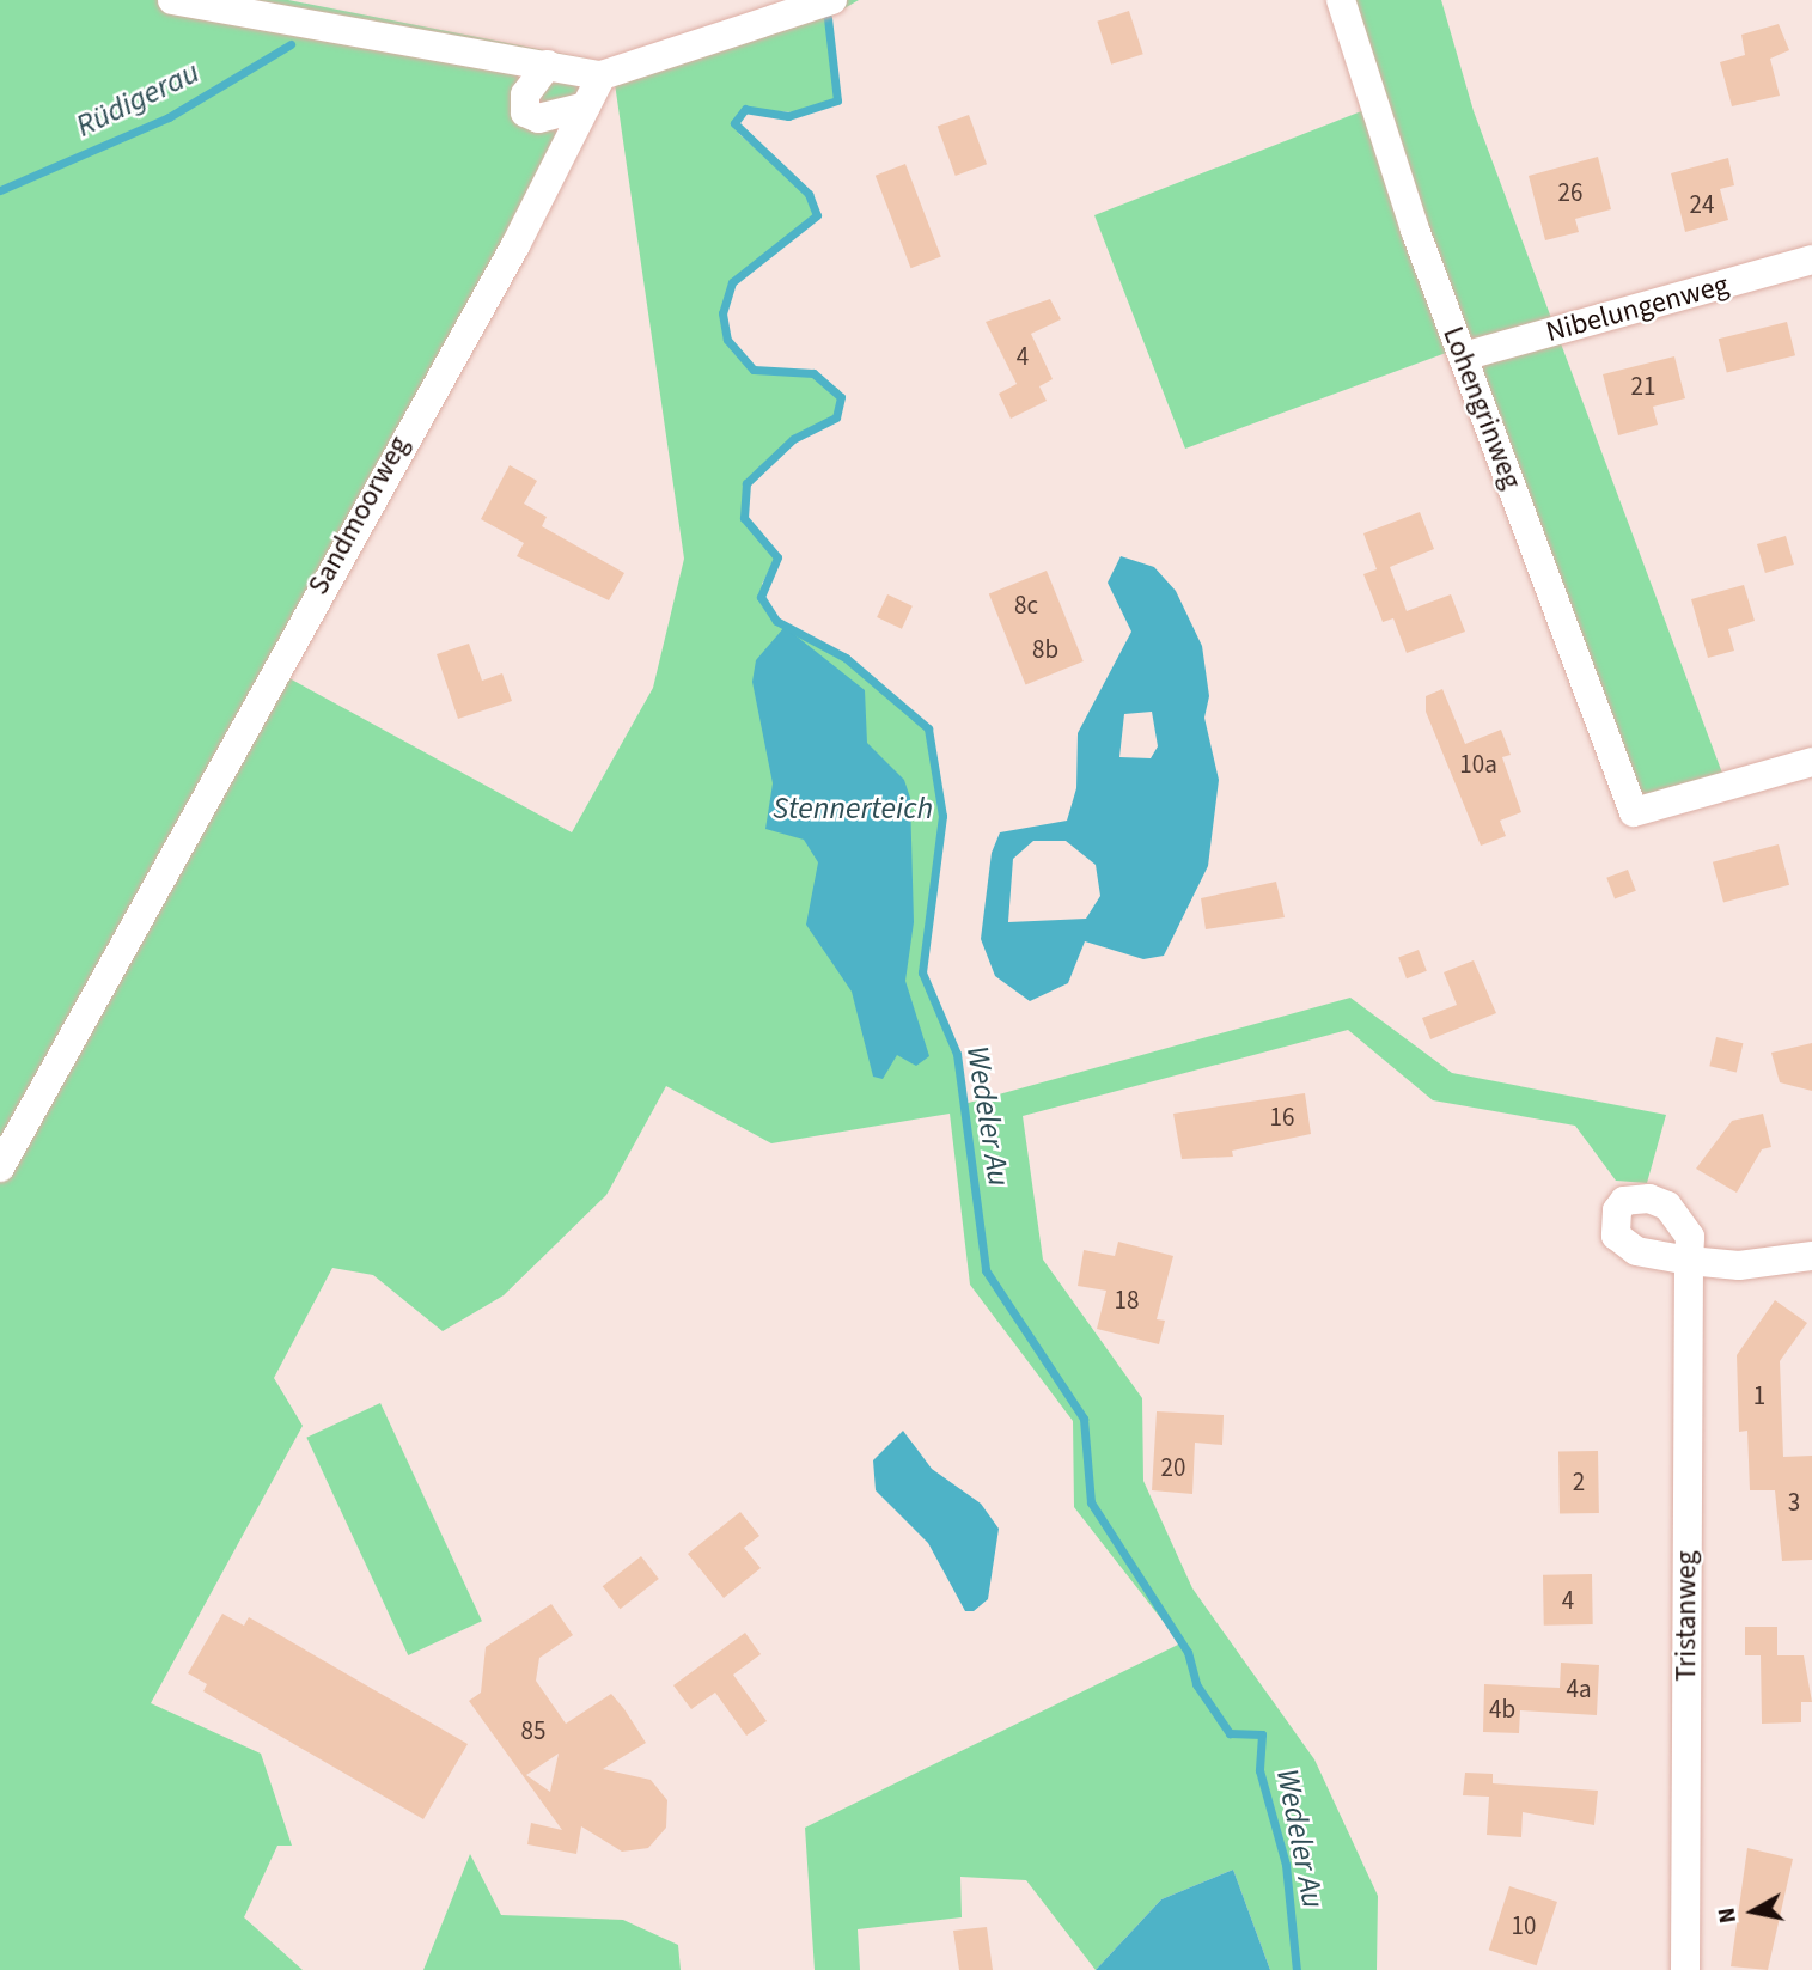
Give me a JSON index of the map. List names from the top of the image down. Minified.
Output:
{"streets":{"street":["Nibelungenweg","Lohengrinweg","Sandmoorweg","Tristanweg"]},"crossings":[["Nibelungenweg","Lohengrinweg"]],"water":["Rüdigerau","Stennerteich","Wedeler Au"],"house_numbers":["26","24","4","21","8c","8b","10a","16","18","1","20","2","3","4","4a","4b","85","10"],"north":"left"}
